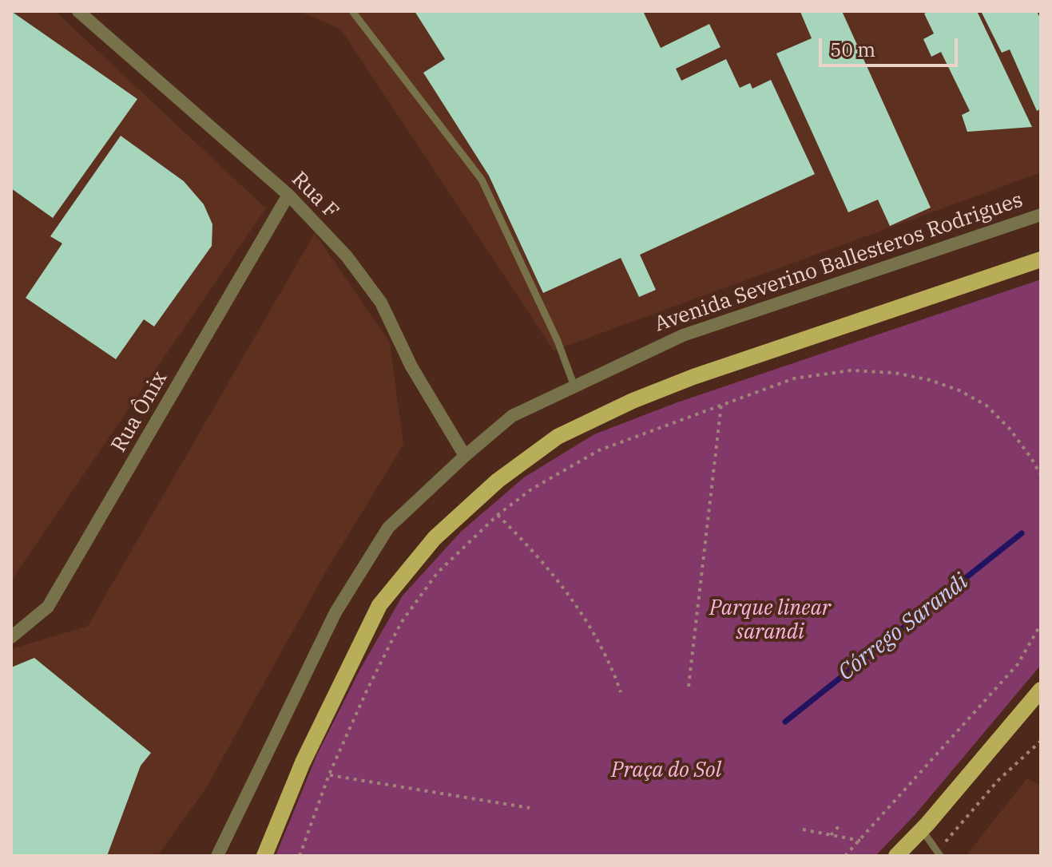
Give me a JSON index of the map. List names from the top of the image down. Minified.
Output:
{"streets":{"street":["Rua F","Avenida Severino Ballesteros Rodrigues","Rua Ônix"]},"crossings":[["Rua F","Avenida Severino Ballesteros Rodrigues"],["Rua F","Rua Ônix"]],"water":["Córrego Sarandi"],"parks":["Parque linear sarandi","Praça do Sol"],"scale_bar":"50 m"}
